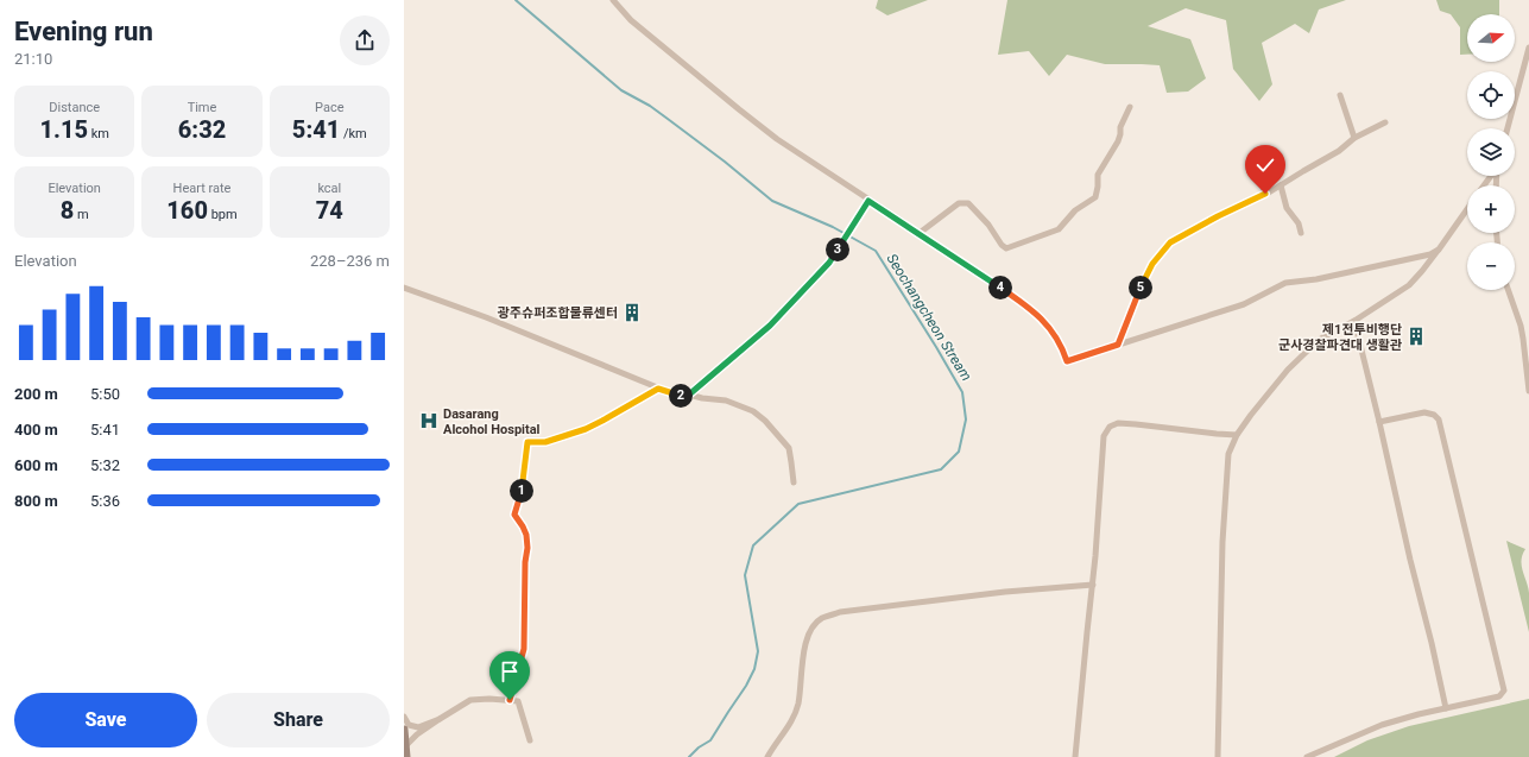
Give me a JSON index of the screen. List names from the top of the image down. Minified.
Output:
{"water":["Seochangcheon Stream"],"places":{"building":["광주슈퍼조합물류센터","제1전투비행단 군사경찰파견대 생활관"],"hospital":["Dasarang Alcohol Hospital"]},"north":"right","page":{"heading":["Evening run","21:10"],"map_buttons":["+","−"],"stats":[["Distance","1.15 km"],["Time","6:32"],["Pace","5:41 /km"],["Elevation","8 m"],["Heart rate","160 bpm"],["kcal","74"]],"pins":["3","4","5","2","1"],"chart":["Elevation","228–236 m"],"list":[{"name":"200 m","note":"5:50"},{"name":"400 m","note":"5:41"},{"name":"600 m","note":"5:32"},{"name":"800 m","note":"5:36"}],"buttons":["Save","Share"]}}
